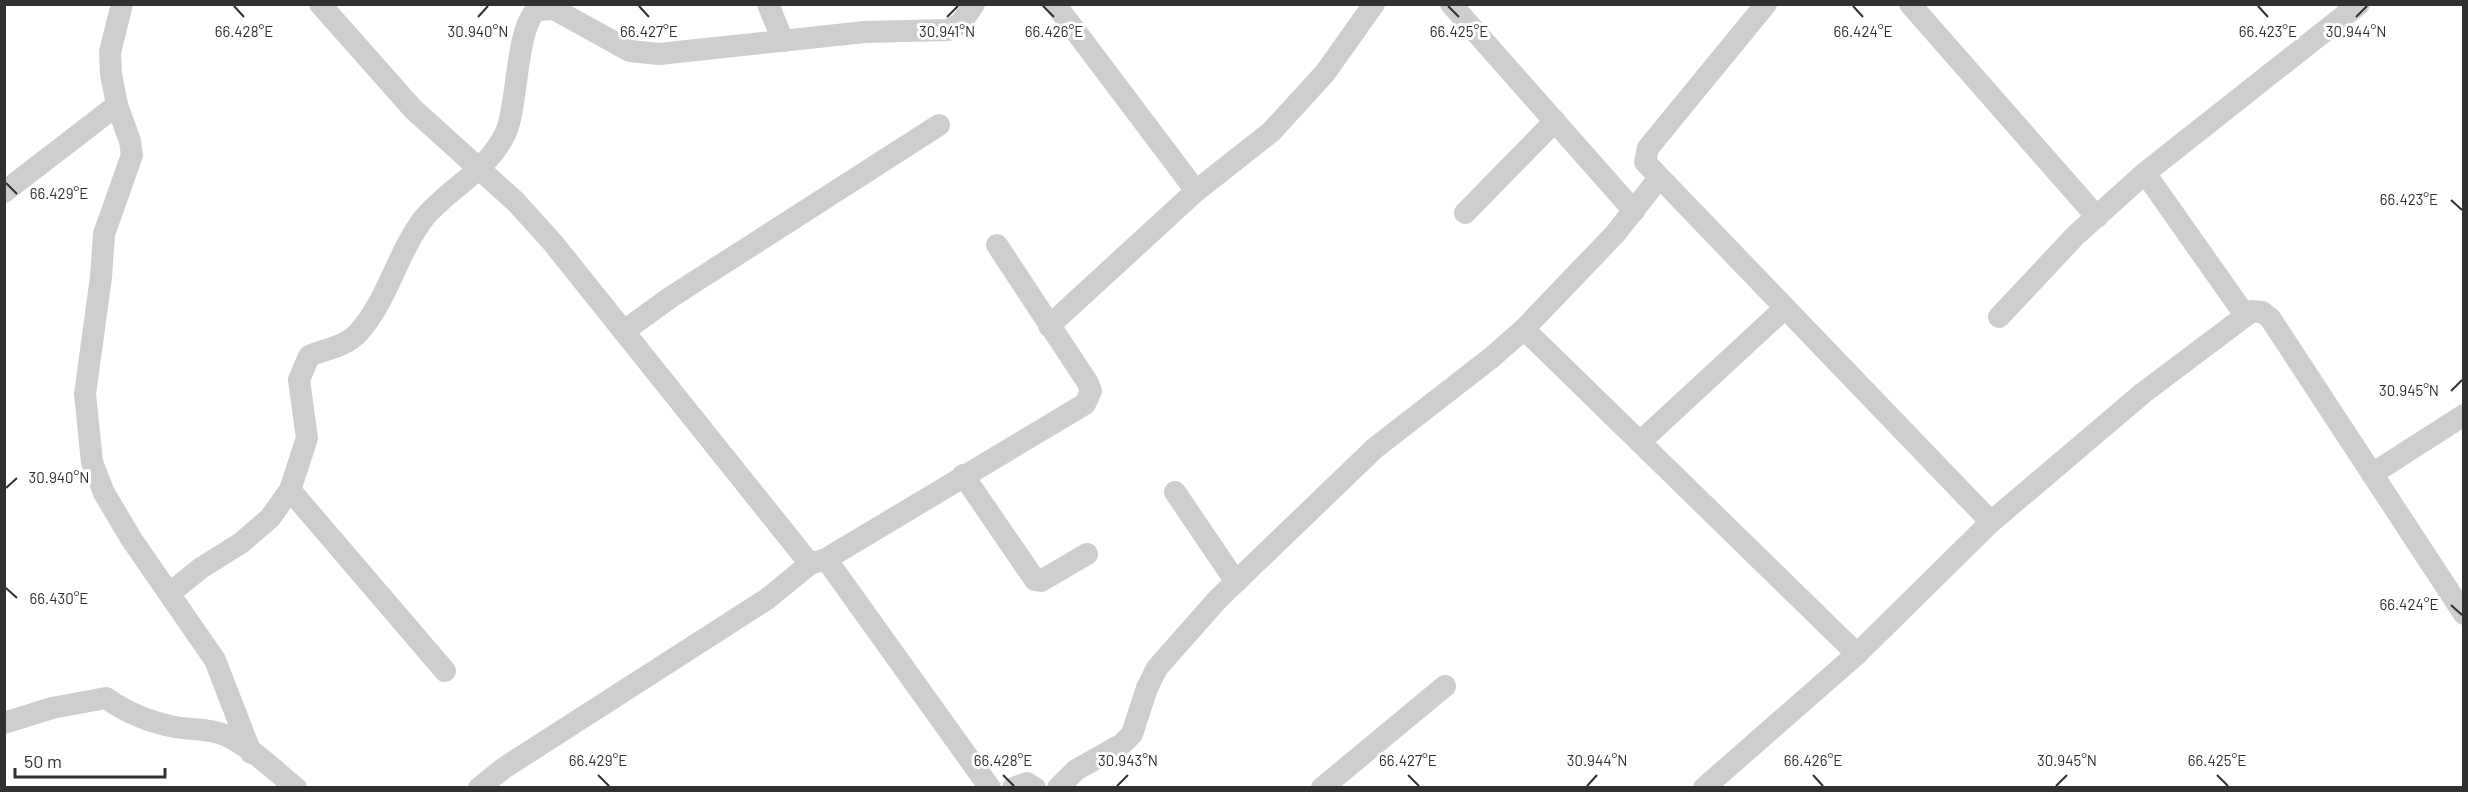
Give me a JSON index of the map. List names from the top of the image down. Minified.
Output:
{"scale_bar":"50 m","coordinates":["66.423°E","66.428°E","30.940°N","66.427°E","30.941°N","66.426°E","66.425°E","66.424°E","30.944°N","66.429°E","30.945°N","66.430°E","30.943°N"]}
